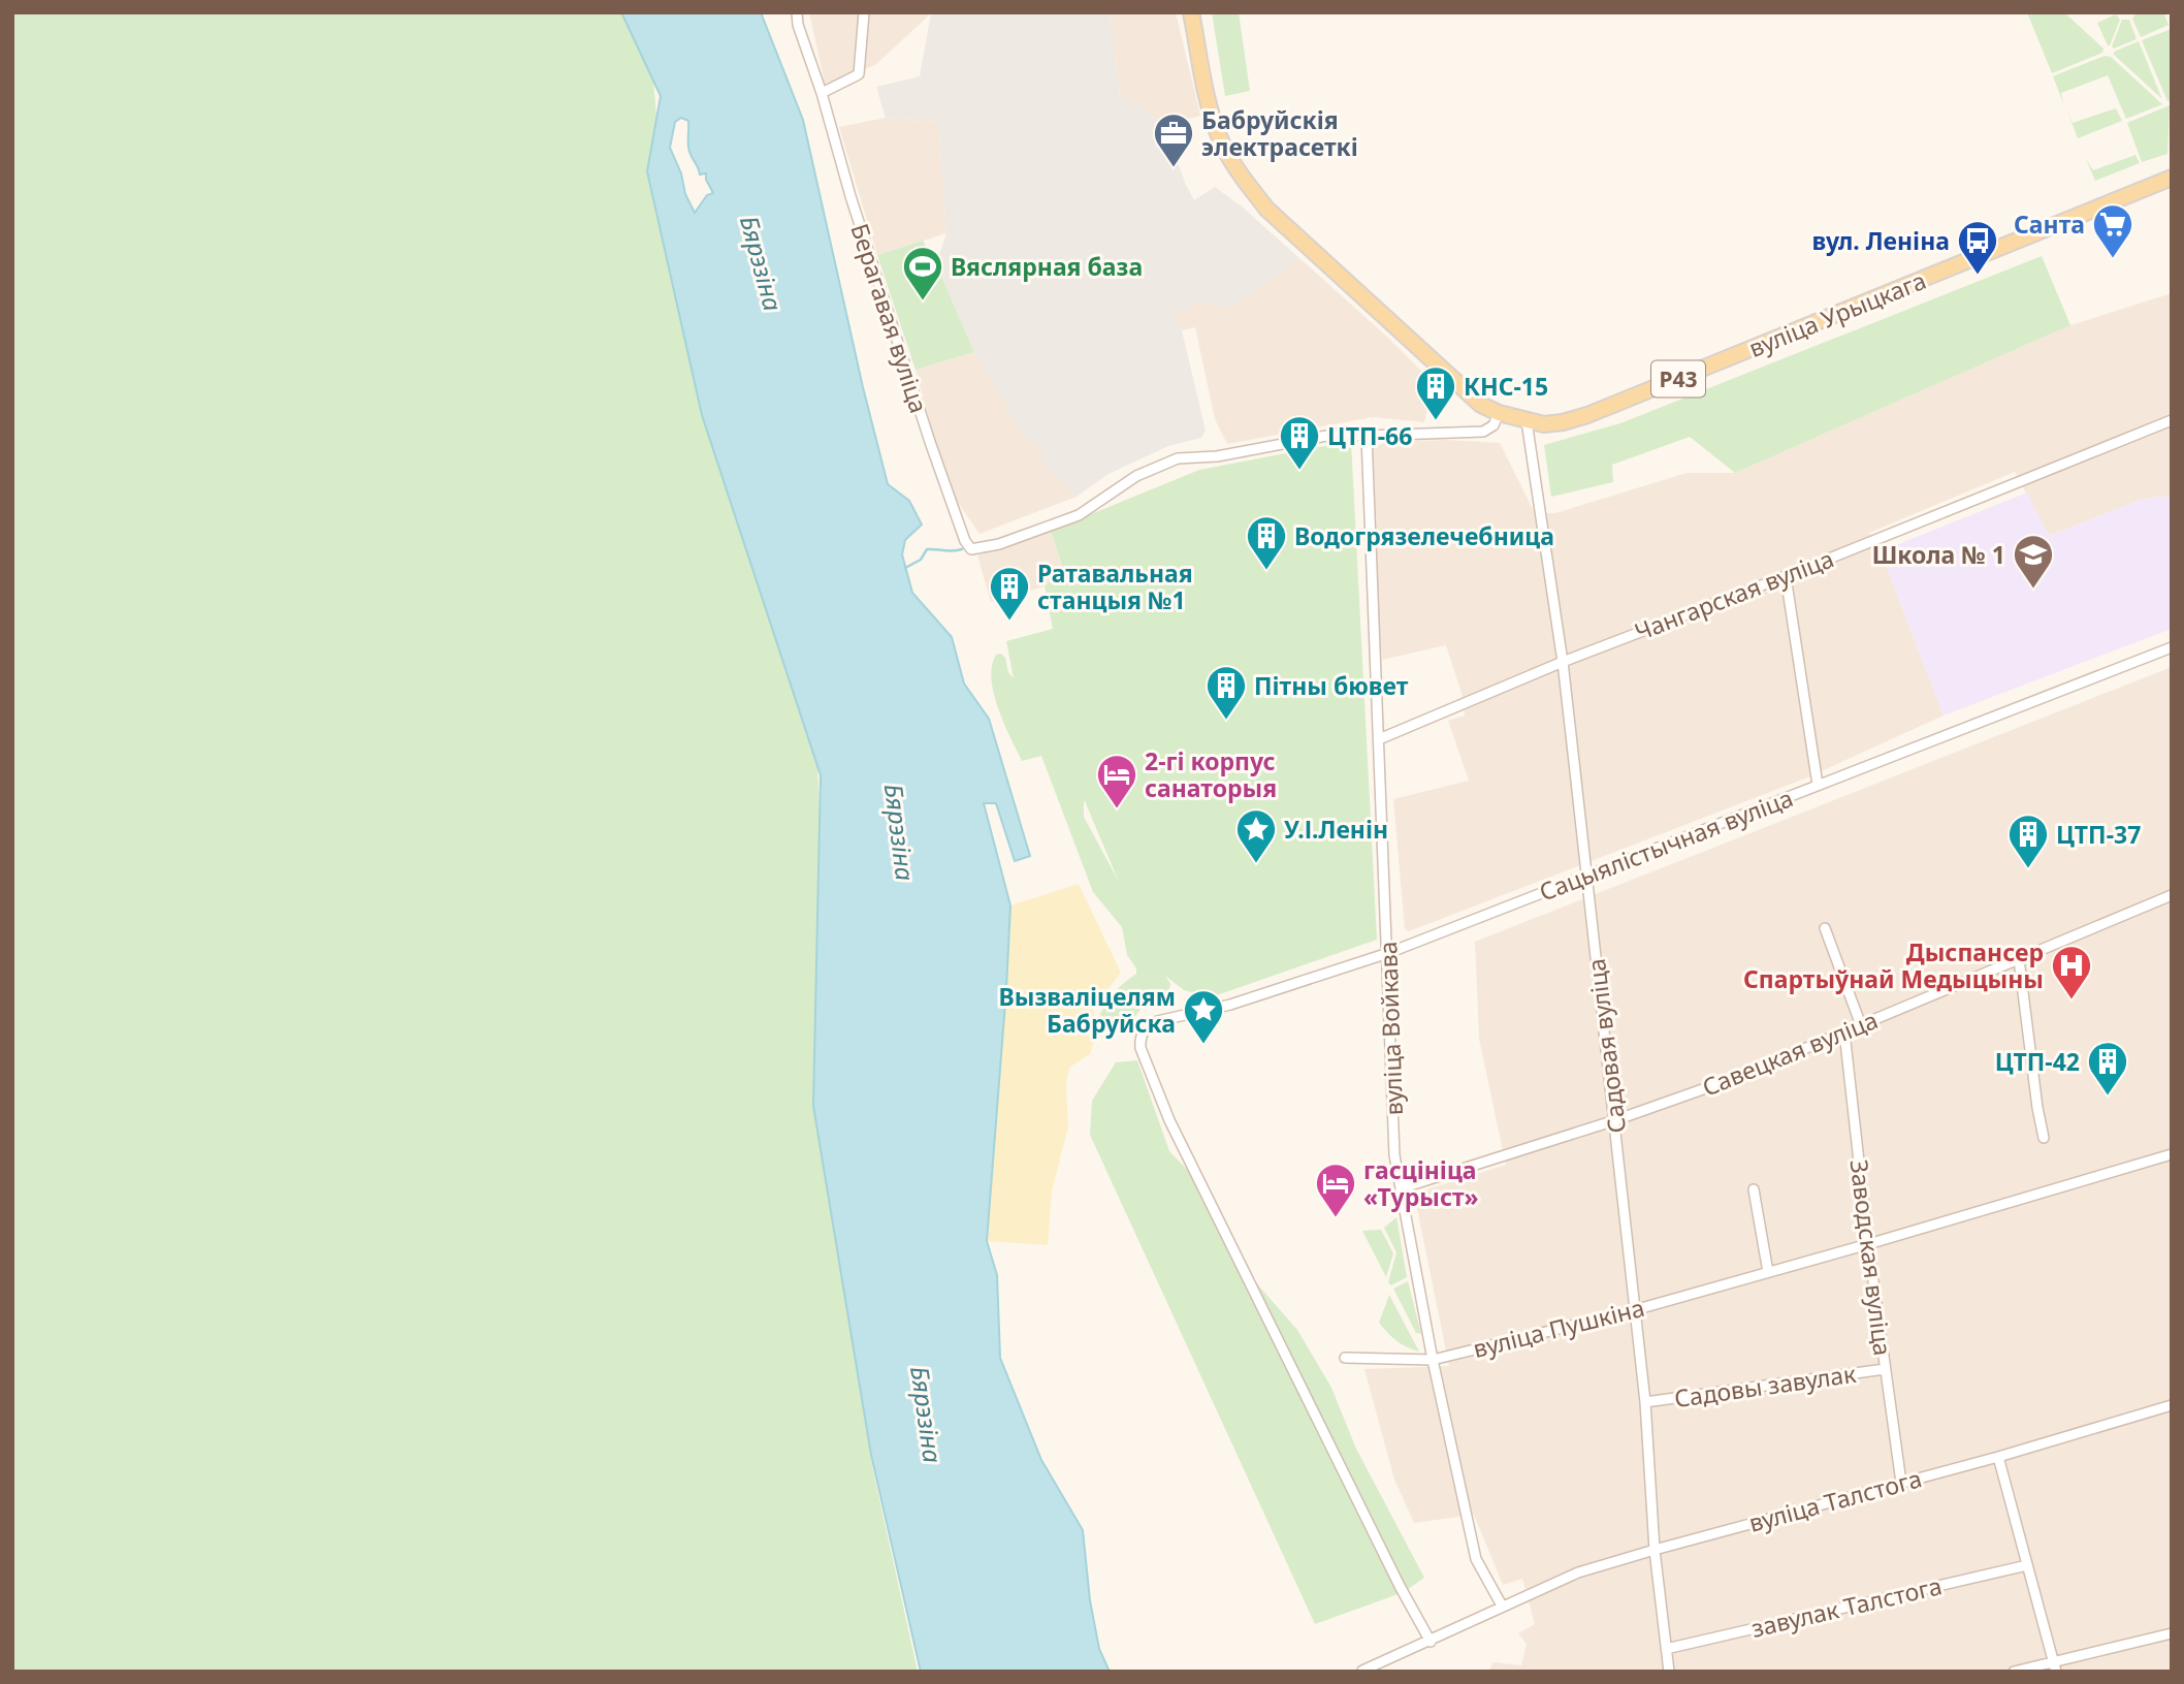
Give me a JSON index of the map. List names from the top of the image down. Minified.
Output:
{"streets":{"main road":["вуліца Урыцкага","Р43"],"street":["Берагавая вуліца","Чангарская вуліца","Сацыялістычная вуліца","вуліца Войкава","Садовая вуліца","Савецкая вуліца","Заводская вуліца","вуліца Пушкіна","Садовы завулак","вуліца Талстога","завулак Талстога"]},"crossings":[["вуліца Урыцкага","Садовая вуліца"],["Берагавая вуліца","вуліца Войкава"],["Чангарская вуліца","вуліца Войкава"],["Чангарская вуліца","Садовая вуліца"],["Сацыялістычная вуліца","вуліца Войкава"],["Сацыялістычная вуліца","Садовая вуліца"],["Сацыялістычная вуліца","вуліца Талстога"],["вуліца Войкава","Савецкая вуліца"],["вуліца Войкава","вуліца Пушкіна"],["вуліца Войкава","вуліца Талстога"],["Садовая вуліца","Савецкая вуліца"],["Садовая вуліца","вуліца Пушкіна"],["Садовая вуліца","Садовы завулак"],["Садовая вуліца","вуліца Талстога"],["Садовая вуліца","завулак Талстога"],["Савецкая вуліца","Заводская вуліца"],["Заводская вуліца","вуліца Пушкіна"],["Заводская вуліца","Садовы завулак"],["Заводская вуліца","вуліца Талстога"]],"water":["Бярэзіна"],"places":{"office":["Бабруйскія электрасеткі"],"supermarket":["Санта"],"bus stop":["вул. Леніна"],"sports":["Вяслярная база"],"building":["КНС-15","ЦТП-66","Водогрязелечебница","Ратавальная станцыя №1","Пітны бювет","ЦТП-37","ЦТП-42"],"school or university":["Школа № 1"],"hotel":["2-гі корпус санаторыя","гасцініца «Турыст»"],"place":["У.І.Ленін","Вызваліцелям Бабруйска"],"hospital":["Дыспансер Спартыўнай Медыцыны"]}}
